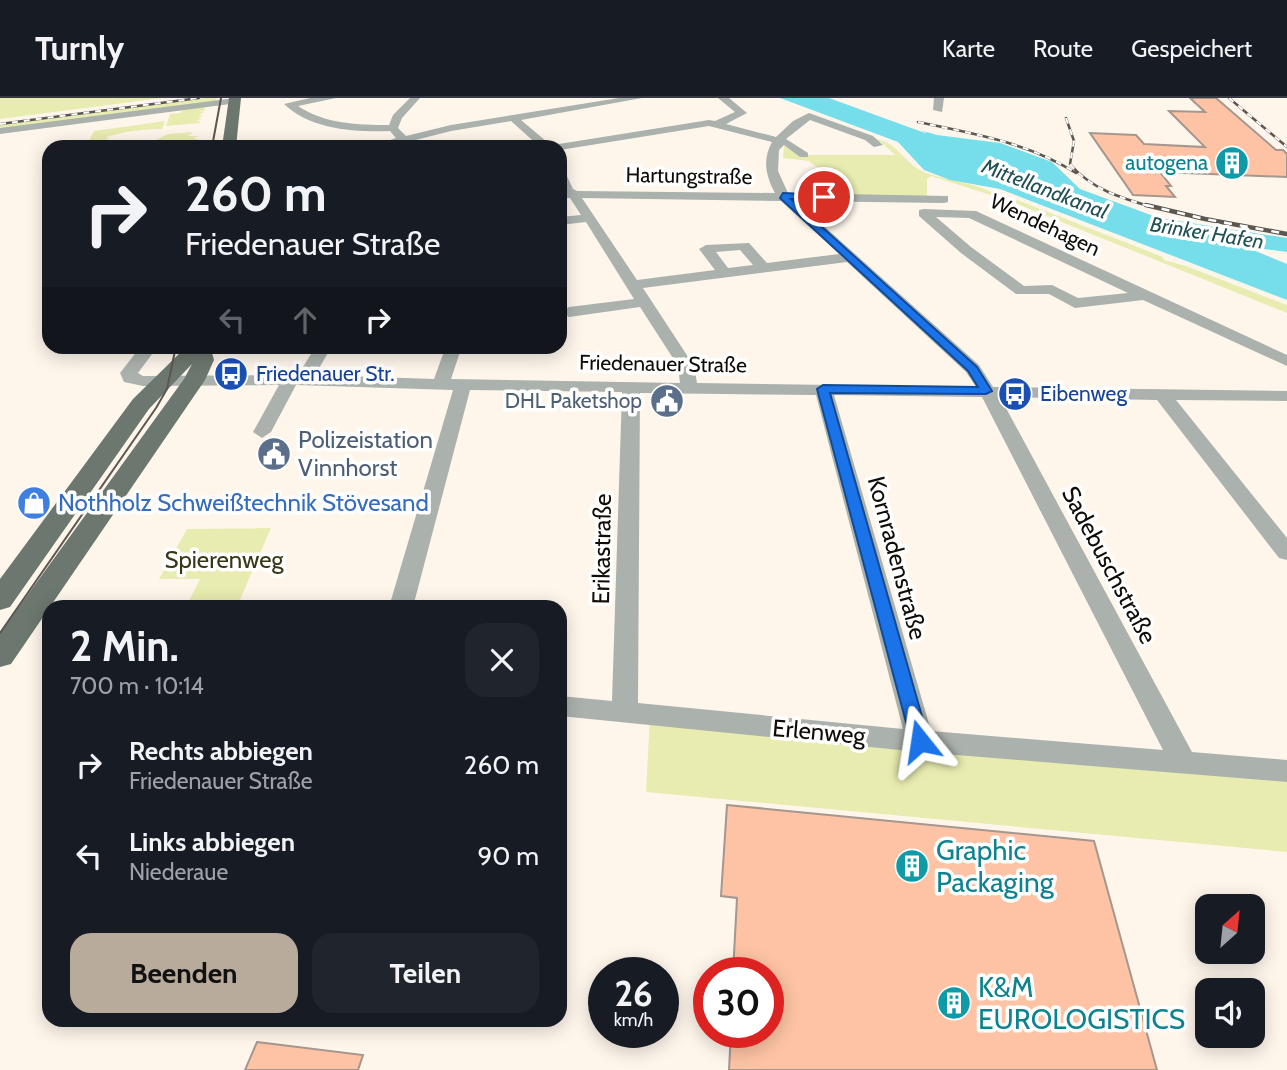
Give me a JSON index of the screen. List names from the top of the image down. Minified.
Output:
{"streets":{"street":["Hartungstraße","Wendehagen","Friedenauer Straße","Erikastraße","Kornradenstraße","Sadebuschstraße","Erlenweg"]},"crossings":[["Hartungstraße","Sadebuschstraße"],["Friedenauer Straße","Erikastraße"],["Friedenauer Straße","Kornradenstraße"],["Friedenauer Straße","Sadebuschstraße"],["Erikastraße","Erlenweg"],["Kornradenstraße","Erlenweg"],["Sadebuschstraße","Erlenweg"]],"water":["Mittellandkanal","Brinker Hafen"],"parks":["Spierenweg"],"places":{"building":["autogena","Graphic Packaging","K&M EUROLOGISTICS"],"bus stop":["Friedenauer Str.","Eibenweg"],"public building":["DHL Paketshop","Polizeistation Vinnhorst"],"shop":["Nothholz Schweißtechnik Stövesand"]},"north":"top right","page":{"header":"Turnly","nav":["Karte","Route","Gespeichert"],"turn":["260 m","Friedenauer Straße"],"heading":["2 Min.","700 m · 10:14"],"list":[{"name":"Rechts abbiegen","note":"Friedenauer Straße","value":"260 m"},{"name":"Links abbiegen","note":"Niederaue","value":"90 m"}],"buttons":["Beenden","Teilen"],"speed":"26 km/h","limit":"30"}}
